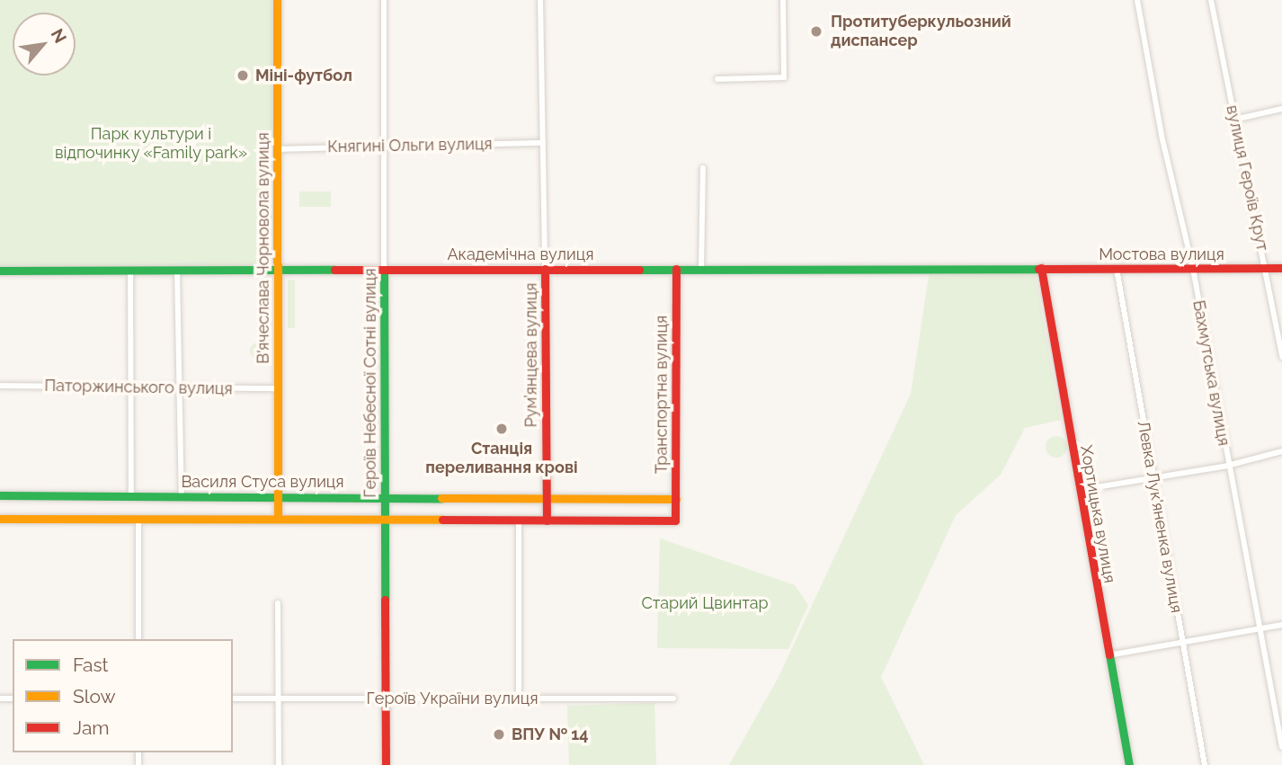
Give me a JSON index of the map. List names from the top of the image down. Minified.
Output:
{"streets":{"street":["Княгині Ольги вулиця","вулиця Героїв Крут","В'ячеслава Чорновола вулиця","Академічна вулиця","Мостова вулиця","Рум’янцева вулиця","Бахмутська вулиця","Героїв Небесної Сотні вулиця","Паторжинського вулиця","Транспортна вулиця","Василя Стуса вулиця","Хортицька вулиця","Левка Лук'яненка вулиця","Героїв України вулиця"]},"crossings":[["Княгині Ольги вулиця","В'ячеслава Чорновола вулиця"],["Княгині Ольги вулиця","Рум’янцева вулиця"],["Княгині Ольги вулиця","Героїв Небесної Сотні вулиця"],["вулиця Героїв Крут","Мостова вулиця"],["В'ячеслава Чорновола вулиця","Академічна вулиця"],["В'ячеслава Чорновола вулиця","Паторжинського вулиця"],["В'ячеслава Чорновола вулиця","Василя Стуса вулиця"],["Академічна вулиця","Мостова вулиця"],["Академічна вулиця","Рум’янцева вулиця"],["Академічна вулиця","Героїв Небесної Сотні вулиця"],["Академічна вулиця","Транспортна вулиця"],["Академічна вулиця","Хортицька вулиця"],["Мостова вулиця","Бахмутська вулиця"],["Мостова вулиця","Хортицька вулиця"],["Мостова вулиця","Левка Лук'яненка вулиця"],["Рум’янцева вулиця","Транспортна вулиця"],["Рум’янцева вулиця","Василя Стуса вулиця"],["Героїв Небесної Сотні вулиця","Василя Стуса вулиця"],["Героїв Небесної Сотні вулиця","Героїв України вулиця"],["Транспортна вулиця","Василя Стуса вулиця"]],"parks":["Парк культури і відпочинку «Family park»","Старий Цвинтар"],"places":["Протитуберкульозний диспансер","Міні-футбол","Станція переливання крові","ВПУ № 14"],"legend":["Fast","Slow","Jam"],"north":"top right"}
